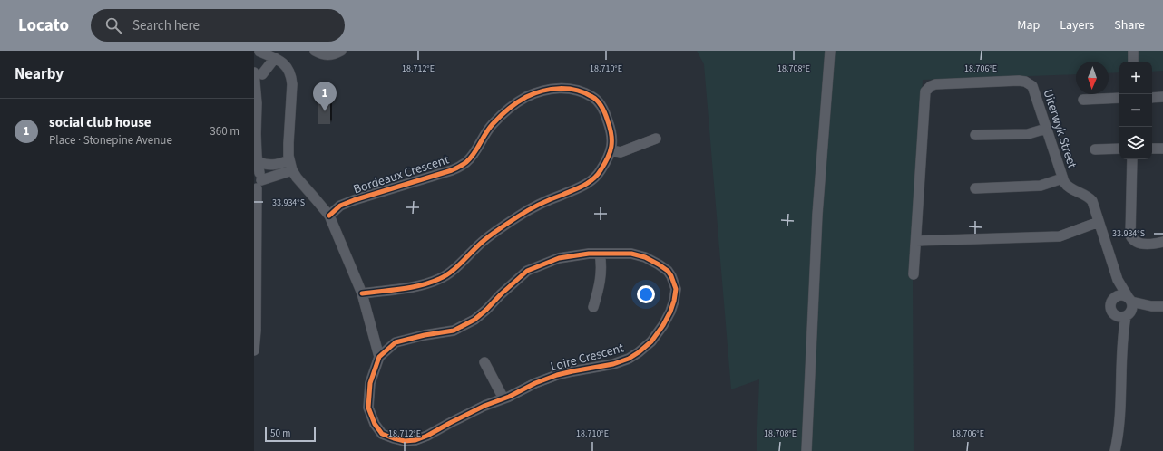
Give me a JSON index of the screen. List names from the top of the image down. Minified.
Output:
{"streets":{"street":["Uiterwyk Street","Bordeaux Crescent","Loire Crescent"]},"scale_bar":"50 m","north":"bottom","page":{"header":"Locato","search":"Search here","nav":["Map","Layers","Share"],"heading":"Nearby","map_buttons":["+","−"],"pins":"1","list":[{"mark":"1","name":"social club house","note":"Place · Stonepine Avenue","value":"360 m"}],"scale":"50 m"},"coordinates":["18.712°E","18.710°E","18.708°E","18.706°E","33.934°S"]}
